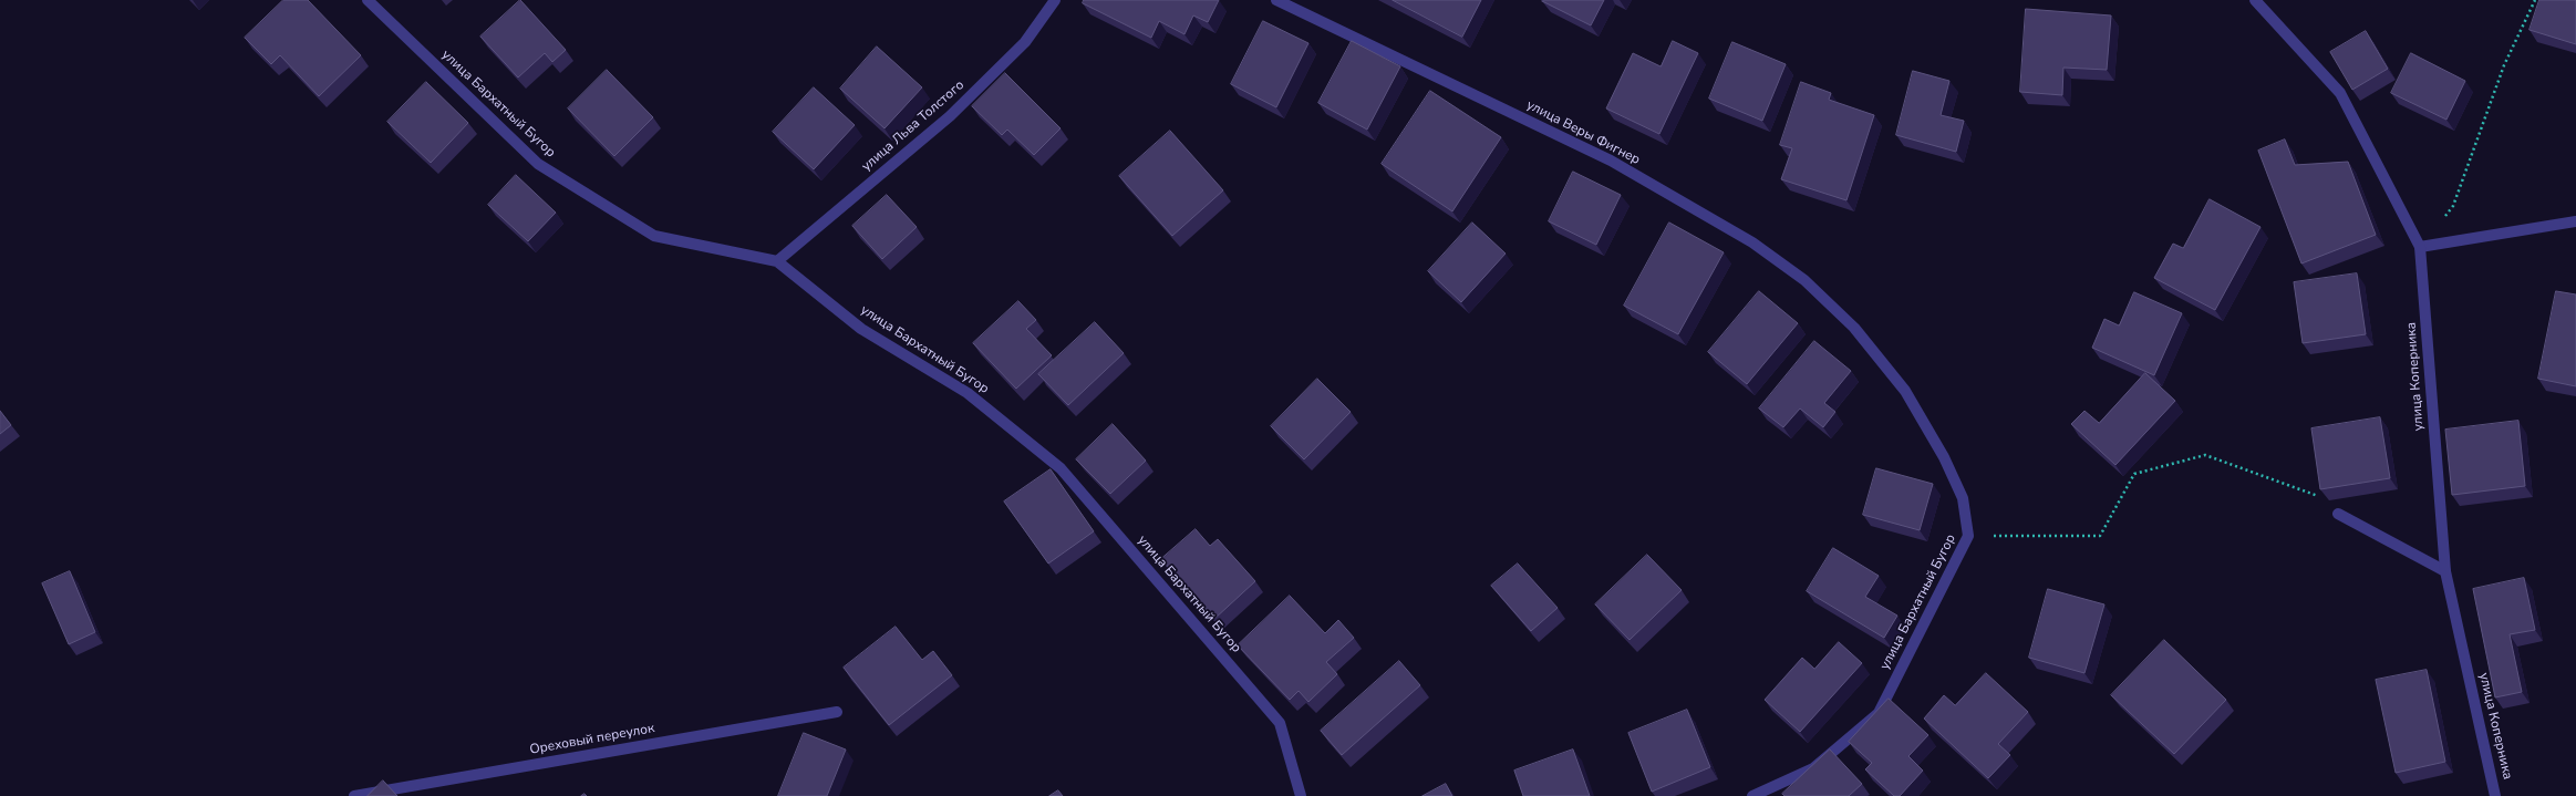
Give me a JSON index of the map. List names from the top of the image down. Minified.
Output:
{"streets":{"street":["улица Бархатный Бугор","улица Льва Толстого","улица Веры Фигнер","улица Коперника","Ореховый переулок"]},"crossings":[["улица Бархатный Бугор","улица Льва Толстого"],["улица Бархатный Бугор","улица Веры Фигнер"]]}
